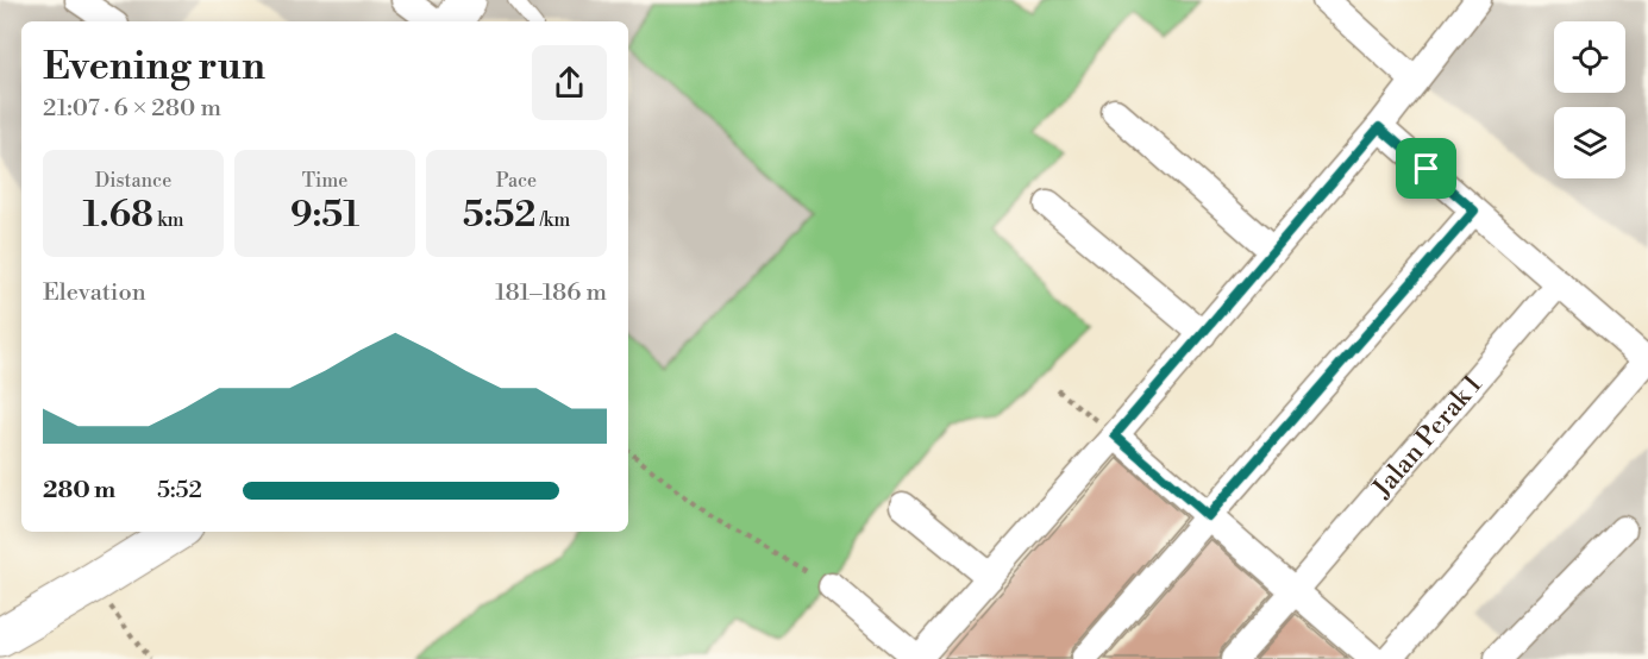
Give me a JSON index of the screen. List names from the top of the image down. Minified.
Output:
{"streets":{"street":["Jalan Perak 1"]},"page":{"heading":["Evening run","21:07 · 6 × 280 m"],"stats":[["Distance","1.68 km"],["Time","9:51"],["Pace","5:52 /km"]],"chart":["Elevation","181–186 m"],"list":[{"name":"280 m","note":"5:52"}]}}
